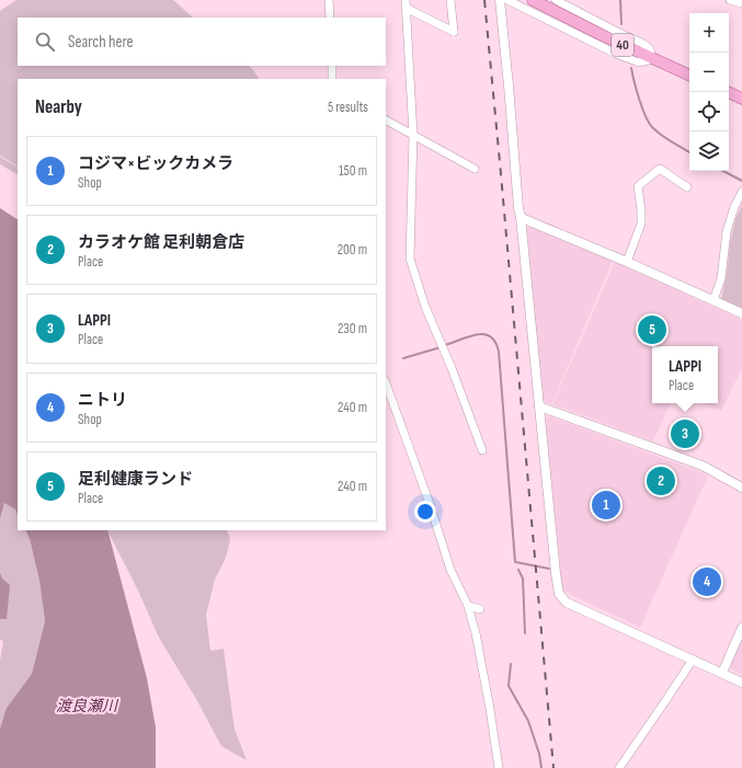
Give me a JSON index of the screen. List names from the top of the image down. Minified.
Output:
{"streets":{"main road":["40"]},"water":["渡良瀬川"],"page":{"map_buttons":["+","−"],"search":"Search here","heading":["Nearby","5 results"],"list":[{"mark":"1","name":"コジマ×ビックカメラ","note":"Shop","value":"150 m"},{"mark":"2","name":"カラオケ館 足利朝倉店","note":"Place","value":"200 m"},{"mark":"3","name":"LAPPI","note":"Place","value":"230 m"},{"mark":"4","name":"ニトリ","note":"Shop","value":"240 m"},{"mark":"5","name":"足利健康ランド","note":"Place","value":"240 m"}],"pins":["5","3","2","1","4"],"popup":["LAPPI","Place"]}}
